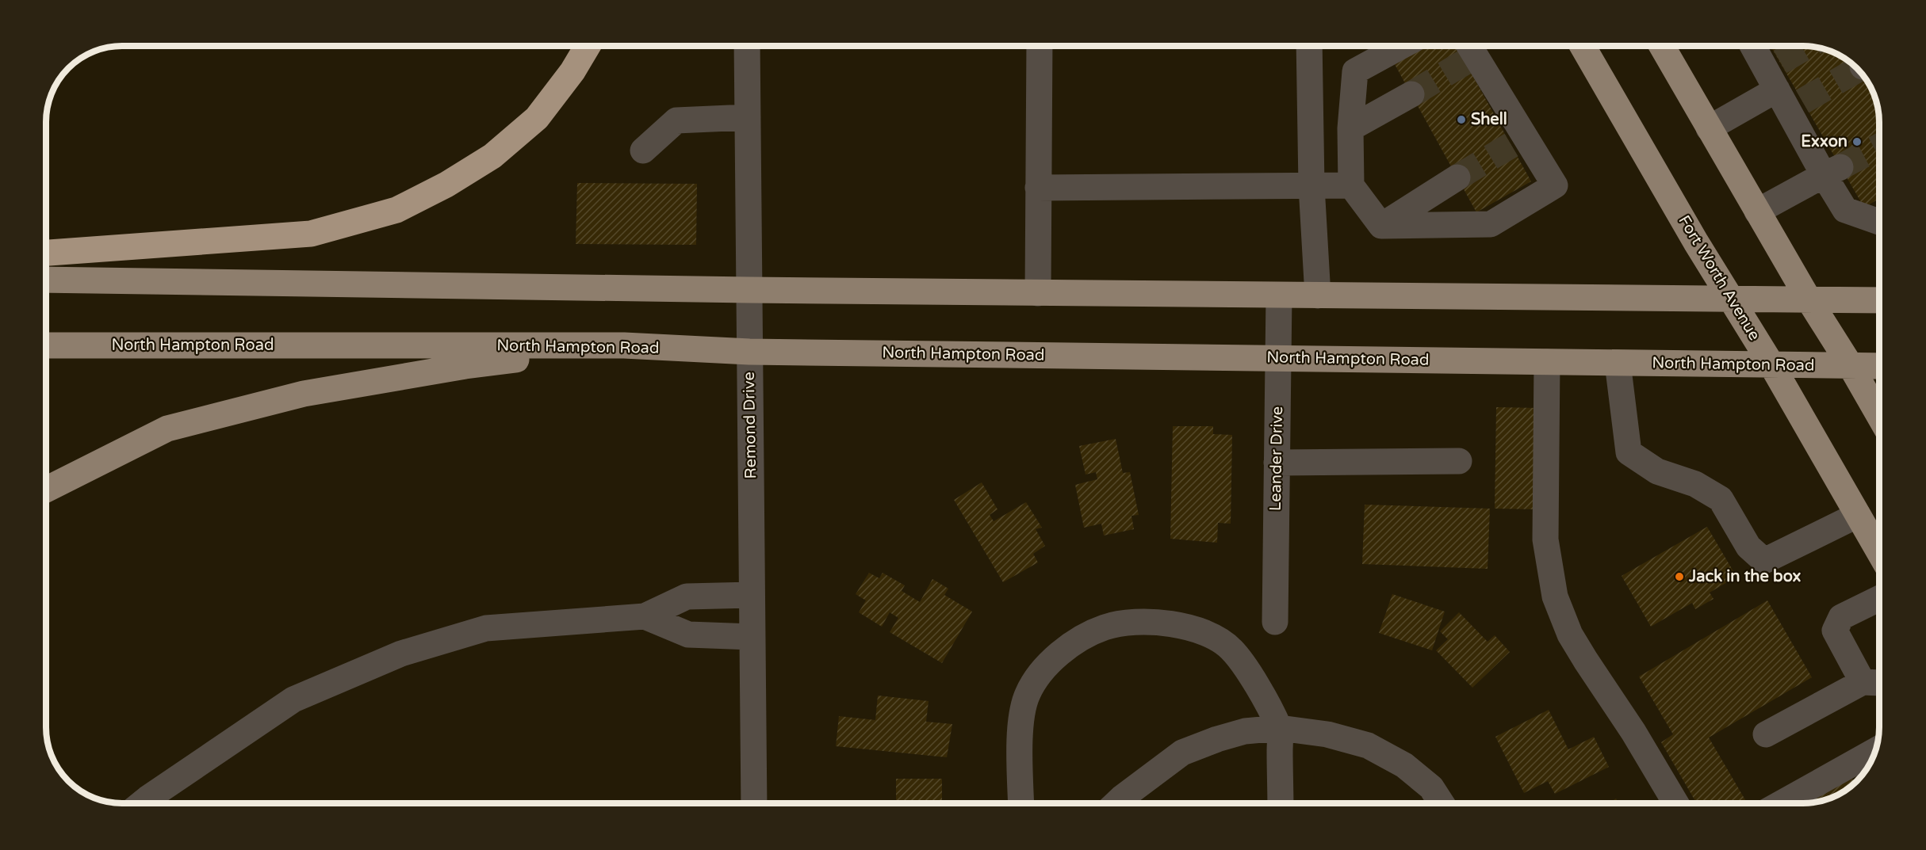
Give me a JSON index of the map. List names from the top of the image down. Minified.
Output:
{"streets":{"main road":["Fort Worth Avenue","North Hampton Road"],"street":["Remond Drive","Leander Drive"]},"crossings":[["Fort Worth Avenue","North Hampton Road"],["North Hampton Road","Remond Drive"],["North Hampton Road","Leander Drive"]],"places":["Shell","Exxon","Jack in the box"]}
